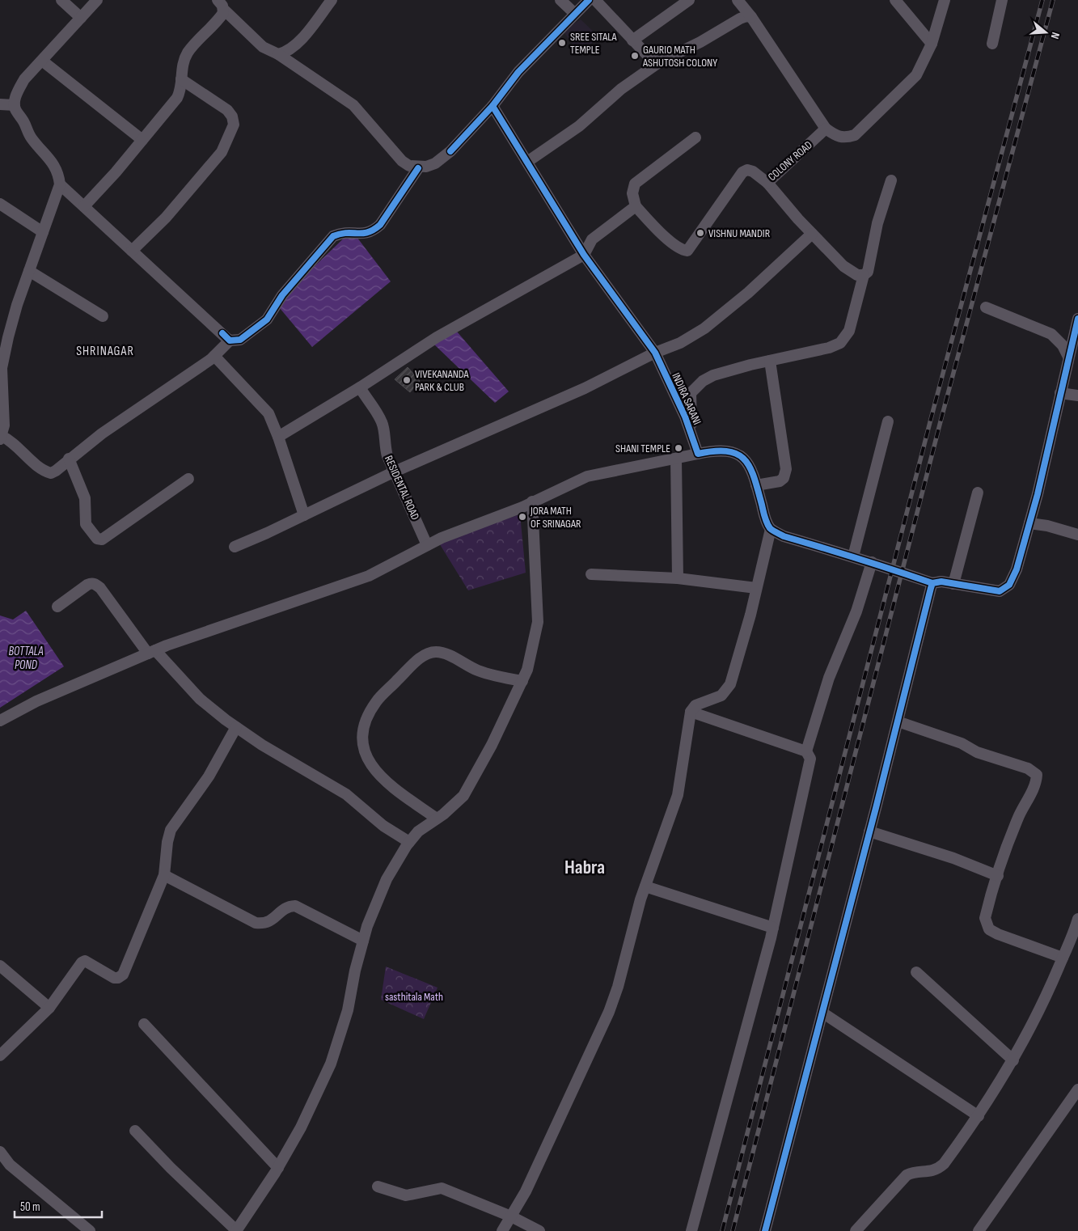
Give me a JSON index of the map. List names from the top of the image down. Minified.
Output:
{"streets":{"street":["COLONY ROAD","INDIRA SARANI","RESIDENTAL ROAD"]},"districts":["SHRINAGAR","Habra"],"water":["BOTTALA POND"],"parks":["sasthitala Math"],"places":["SREE SITALA TEMPLE","GAURIO MATH ASHUTOSH COLONY","VISHNU MANDIR","VIVEKANANDA PARK & CLUB","SHANI TEMPLE","JORA MATH OF SRINAGAR"],"scale_bar":"50 m","north":"right"}
